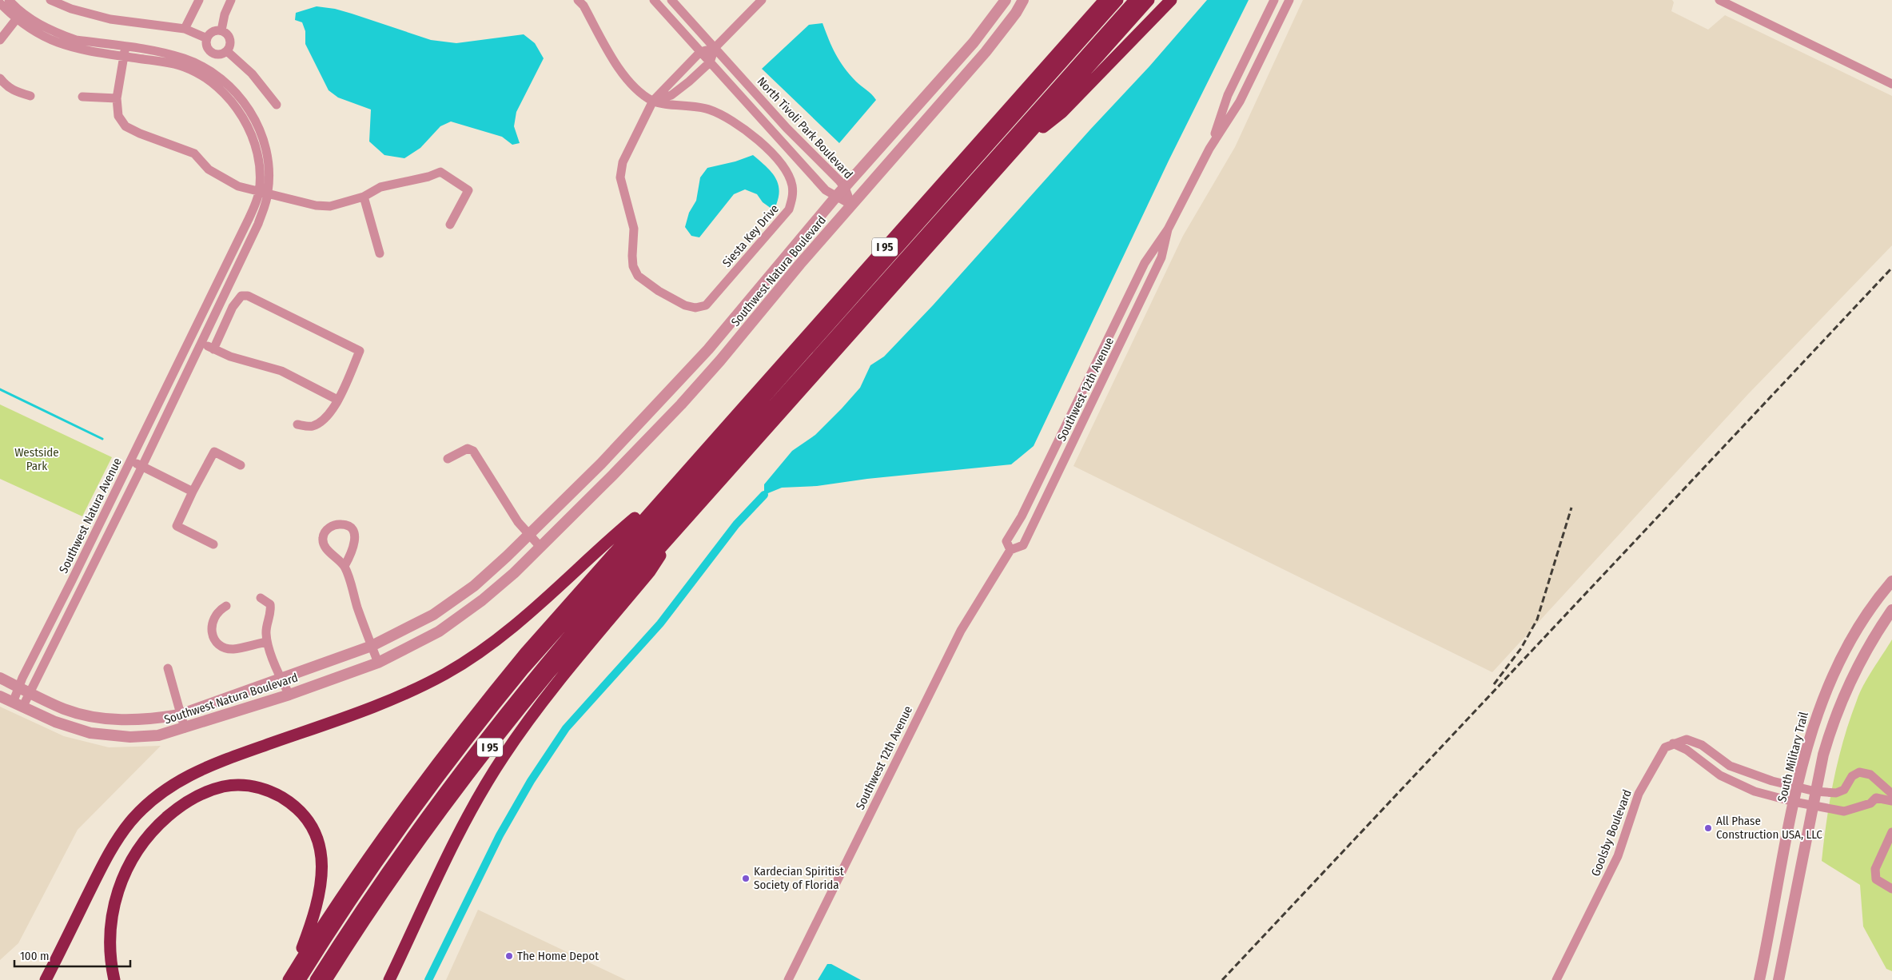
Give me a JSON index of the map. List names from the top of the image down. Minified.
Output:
{"streets":{"highway":["I 95"],"street":["North Tivoli Park Boulevard","Siesta Key Drive","Southwest Natura Boulevard","Southwest 12th Avenue","Southwest Natura Avenue","South Military Trail","Goolsby Boulevard"]},"crossings":[["North Tivoli Park Boulevard","Southwest Natura Boulevard"],["Southwest Natura Boulevard","Southwest Natura Avenue"]],"parks":["Westside Park"],"places":["All Phase Construction USA, LLC","Kardecian Spiritist Society of Florida","The Home Depot"],"scale_bar":"100 m"}
